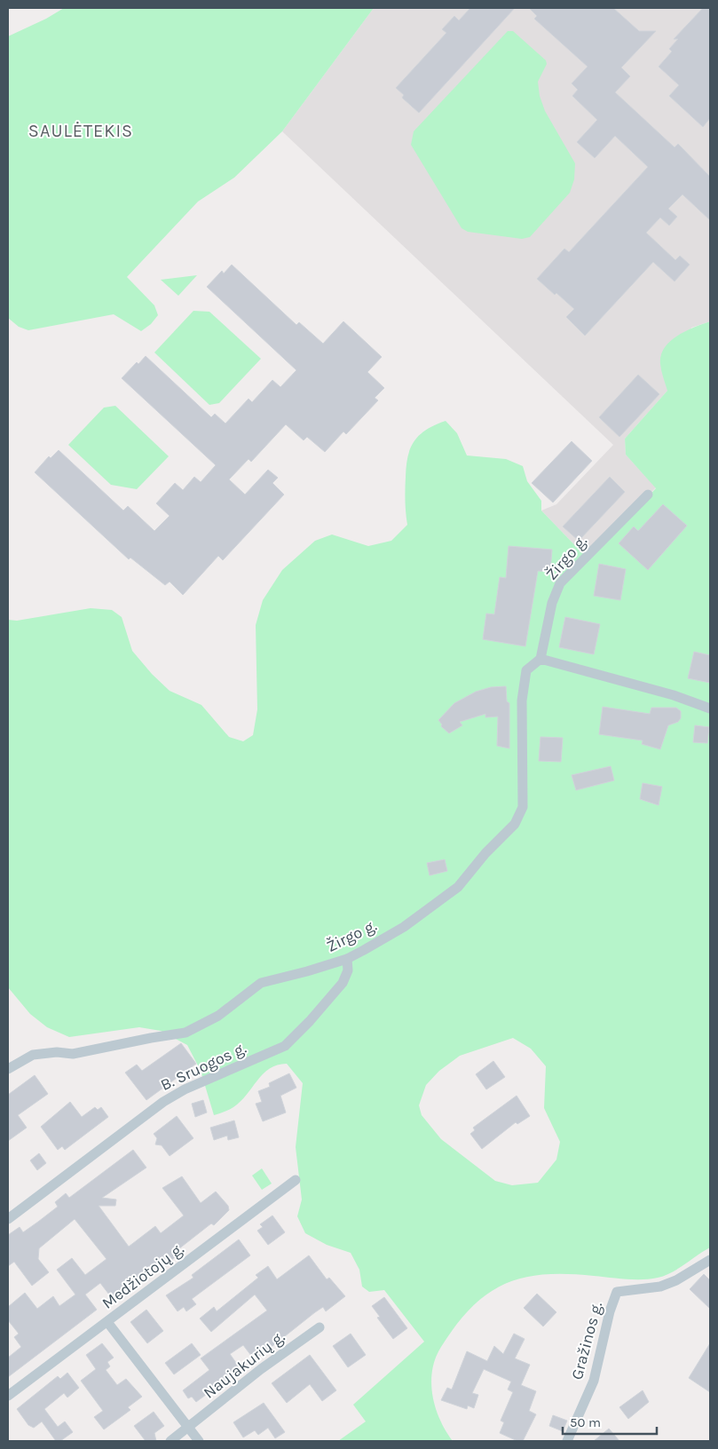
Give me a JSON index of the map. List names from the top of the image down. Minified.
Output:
{"streets":{"street":["Žirgo g.","B. Sruogos g.","Medžiotojų g.","Gražinos g.","Naujakurių g."]},"crossings":[["Žirgo g.","B. Sruogos g."]],"districts":["SAULĖTEKIS"],"scale_bar":"50 m"}
